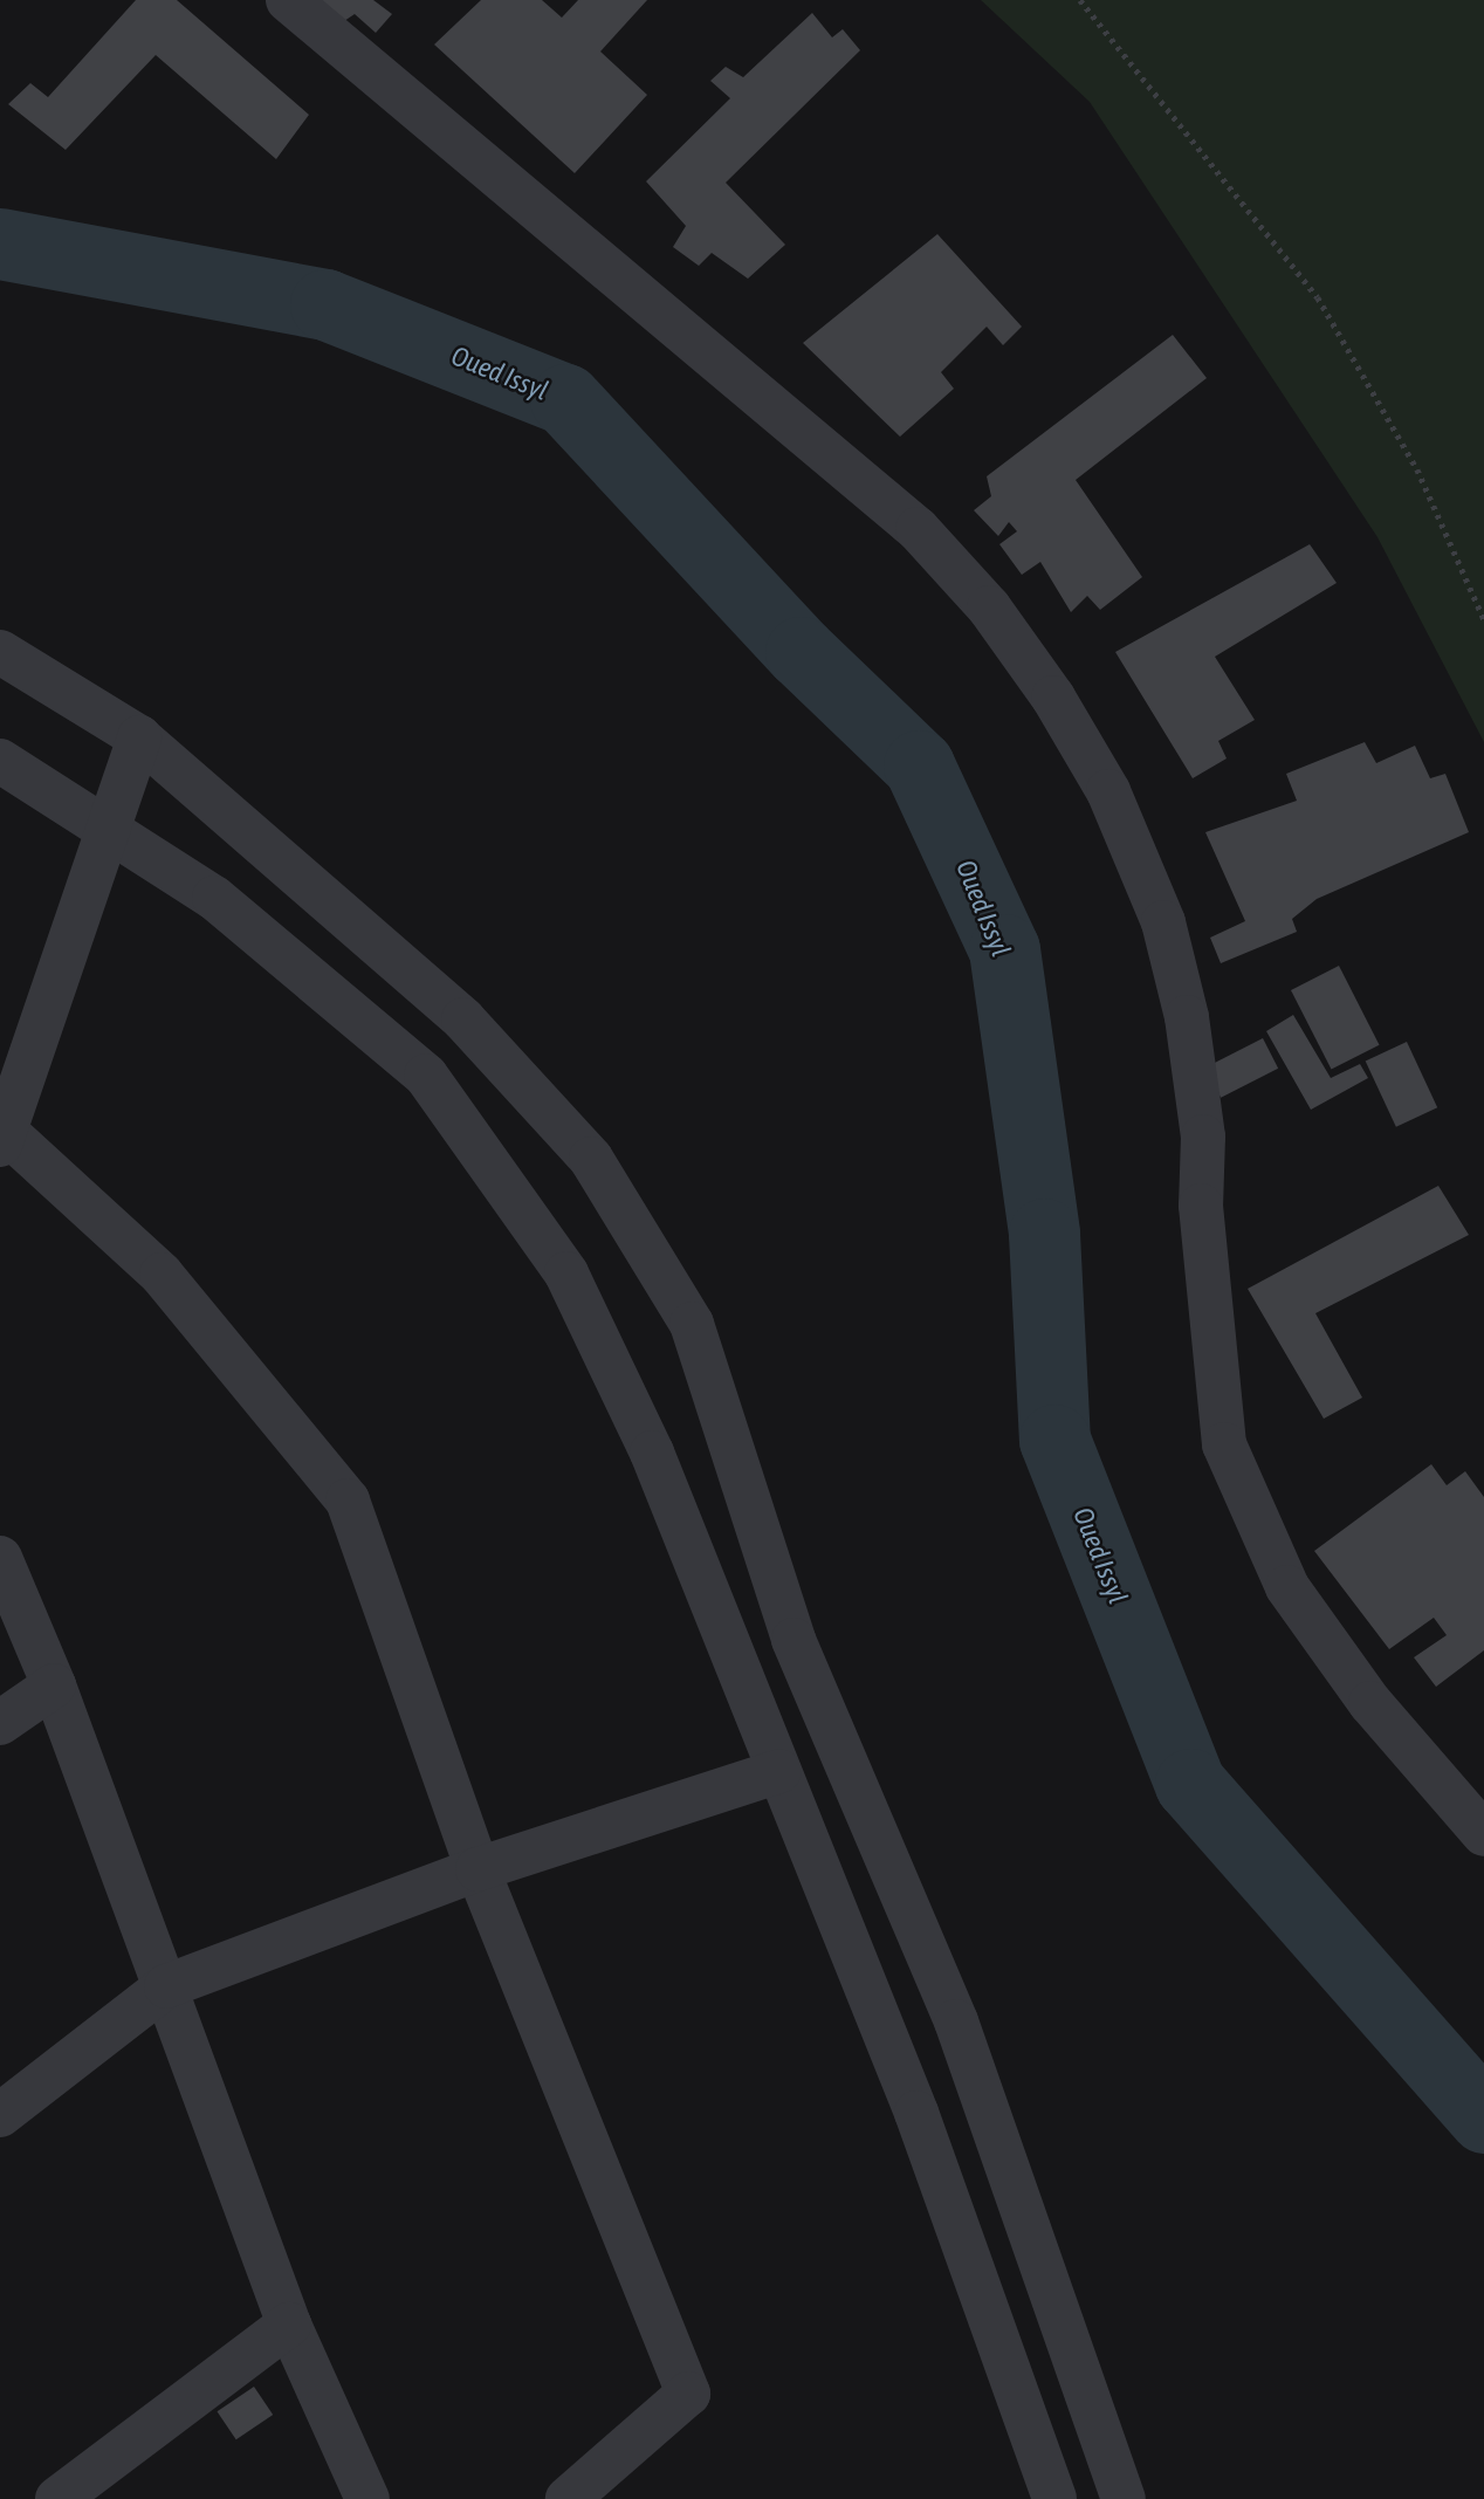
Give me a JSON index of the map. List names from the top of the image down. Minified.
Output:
{"water":["Oued Issyl"]}
